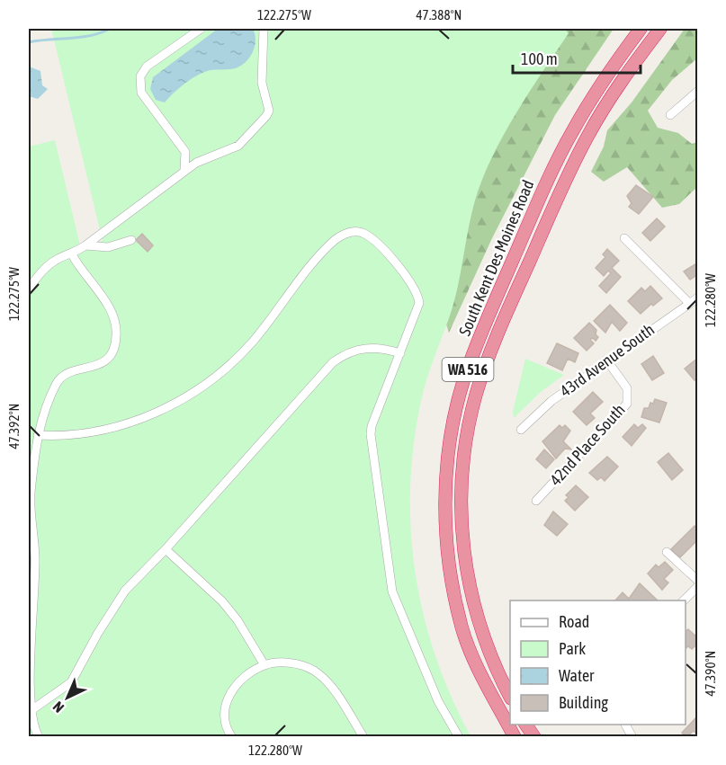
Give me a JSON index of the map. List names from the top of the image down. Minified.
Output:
{"streets":{"highway":["South Kent Des Moines Road","WA 516"],"street":["43rd Avenue South","42nd Place South"]},"crossings":[["43rd Avenue South","42nd Place South"]],"legend":["Road","Park","Water","Building"],"scale_bar":"100 m","north":"bottom left","coordinates":["122.275°W","47.388°N","122.280°W","47.392°N","47.390°N"]}
